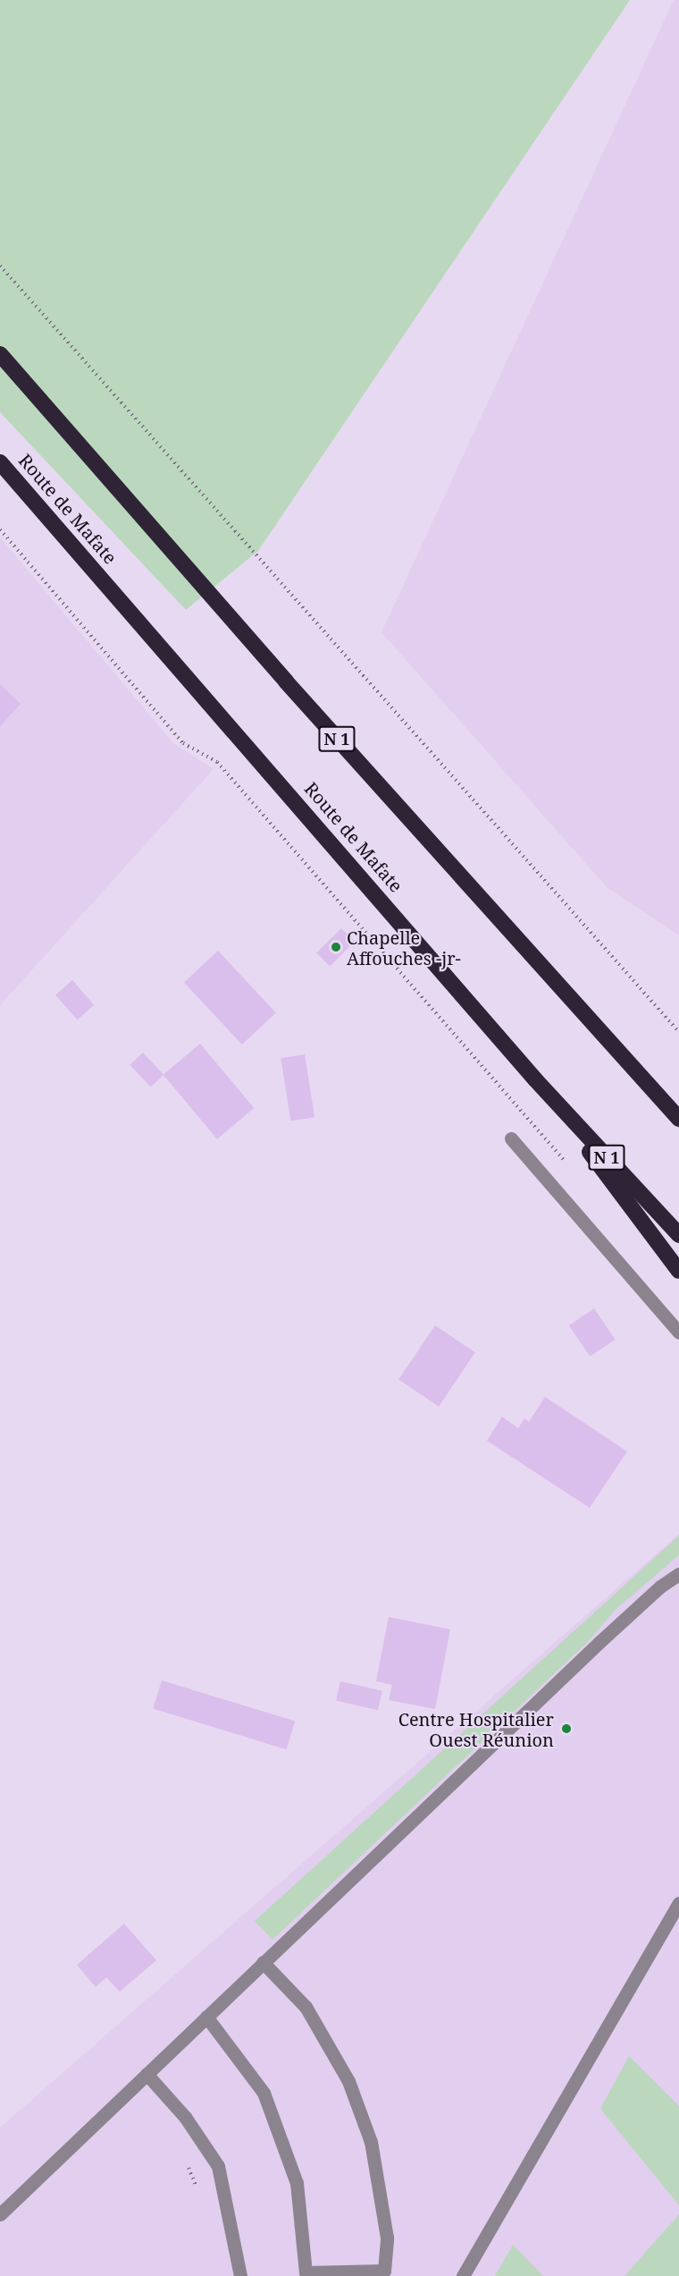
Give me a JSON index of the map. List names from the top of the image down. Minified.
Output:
{"streets":{"highway":["Route de Mafate","N 1"]},"places":["Chapelle Affouches -jr-","Centre Hospitalier Ouest Réunion"]}
